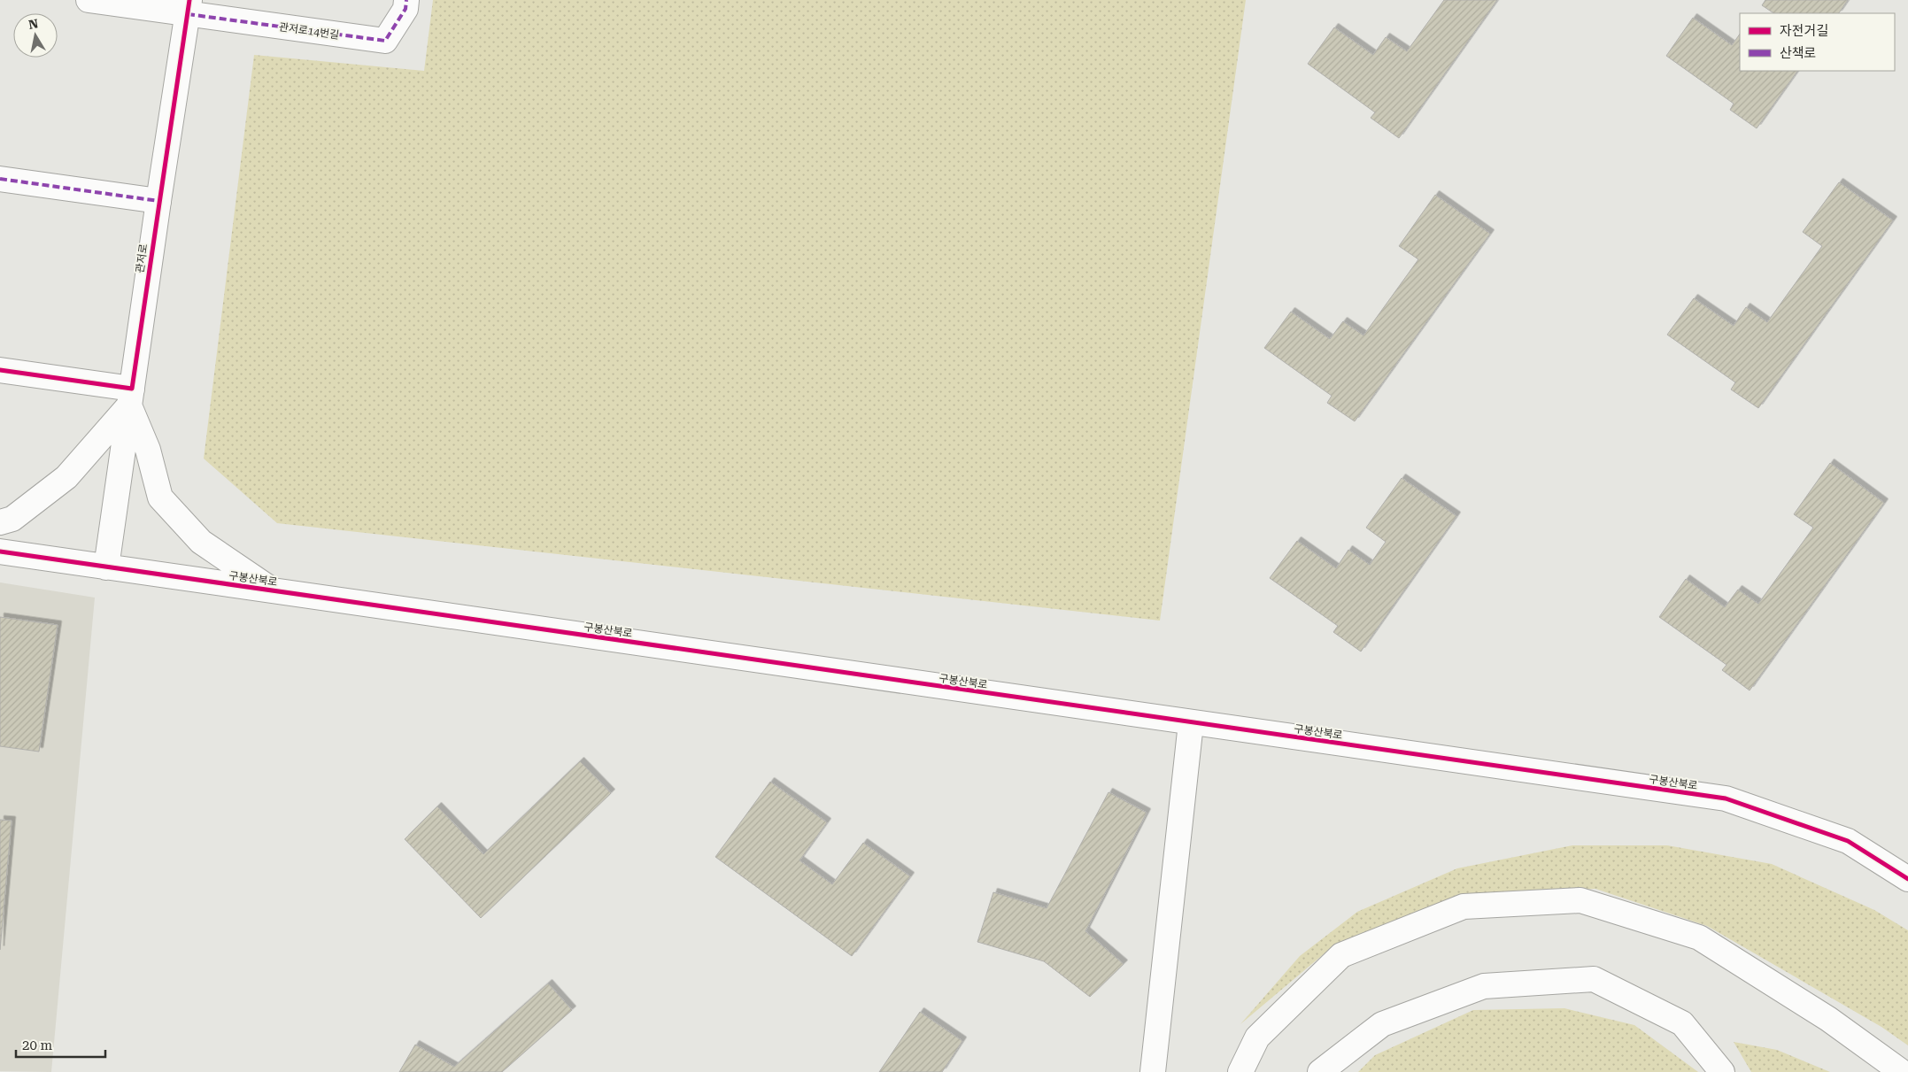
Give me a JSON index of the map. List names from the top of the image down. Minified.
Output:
{"streets":{"main road":["관저로14번길","관저로","구봉산북로"]},"crossings":[["관저로14번길","관저로"],["관저로","구봉산북로"]],"legend":["자전거길","산책로"],"scale_bar":"20 m","north":"top"}
